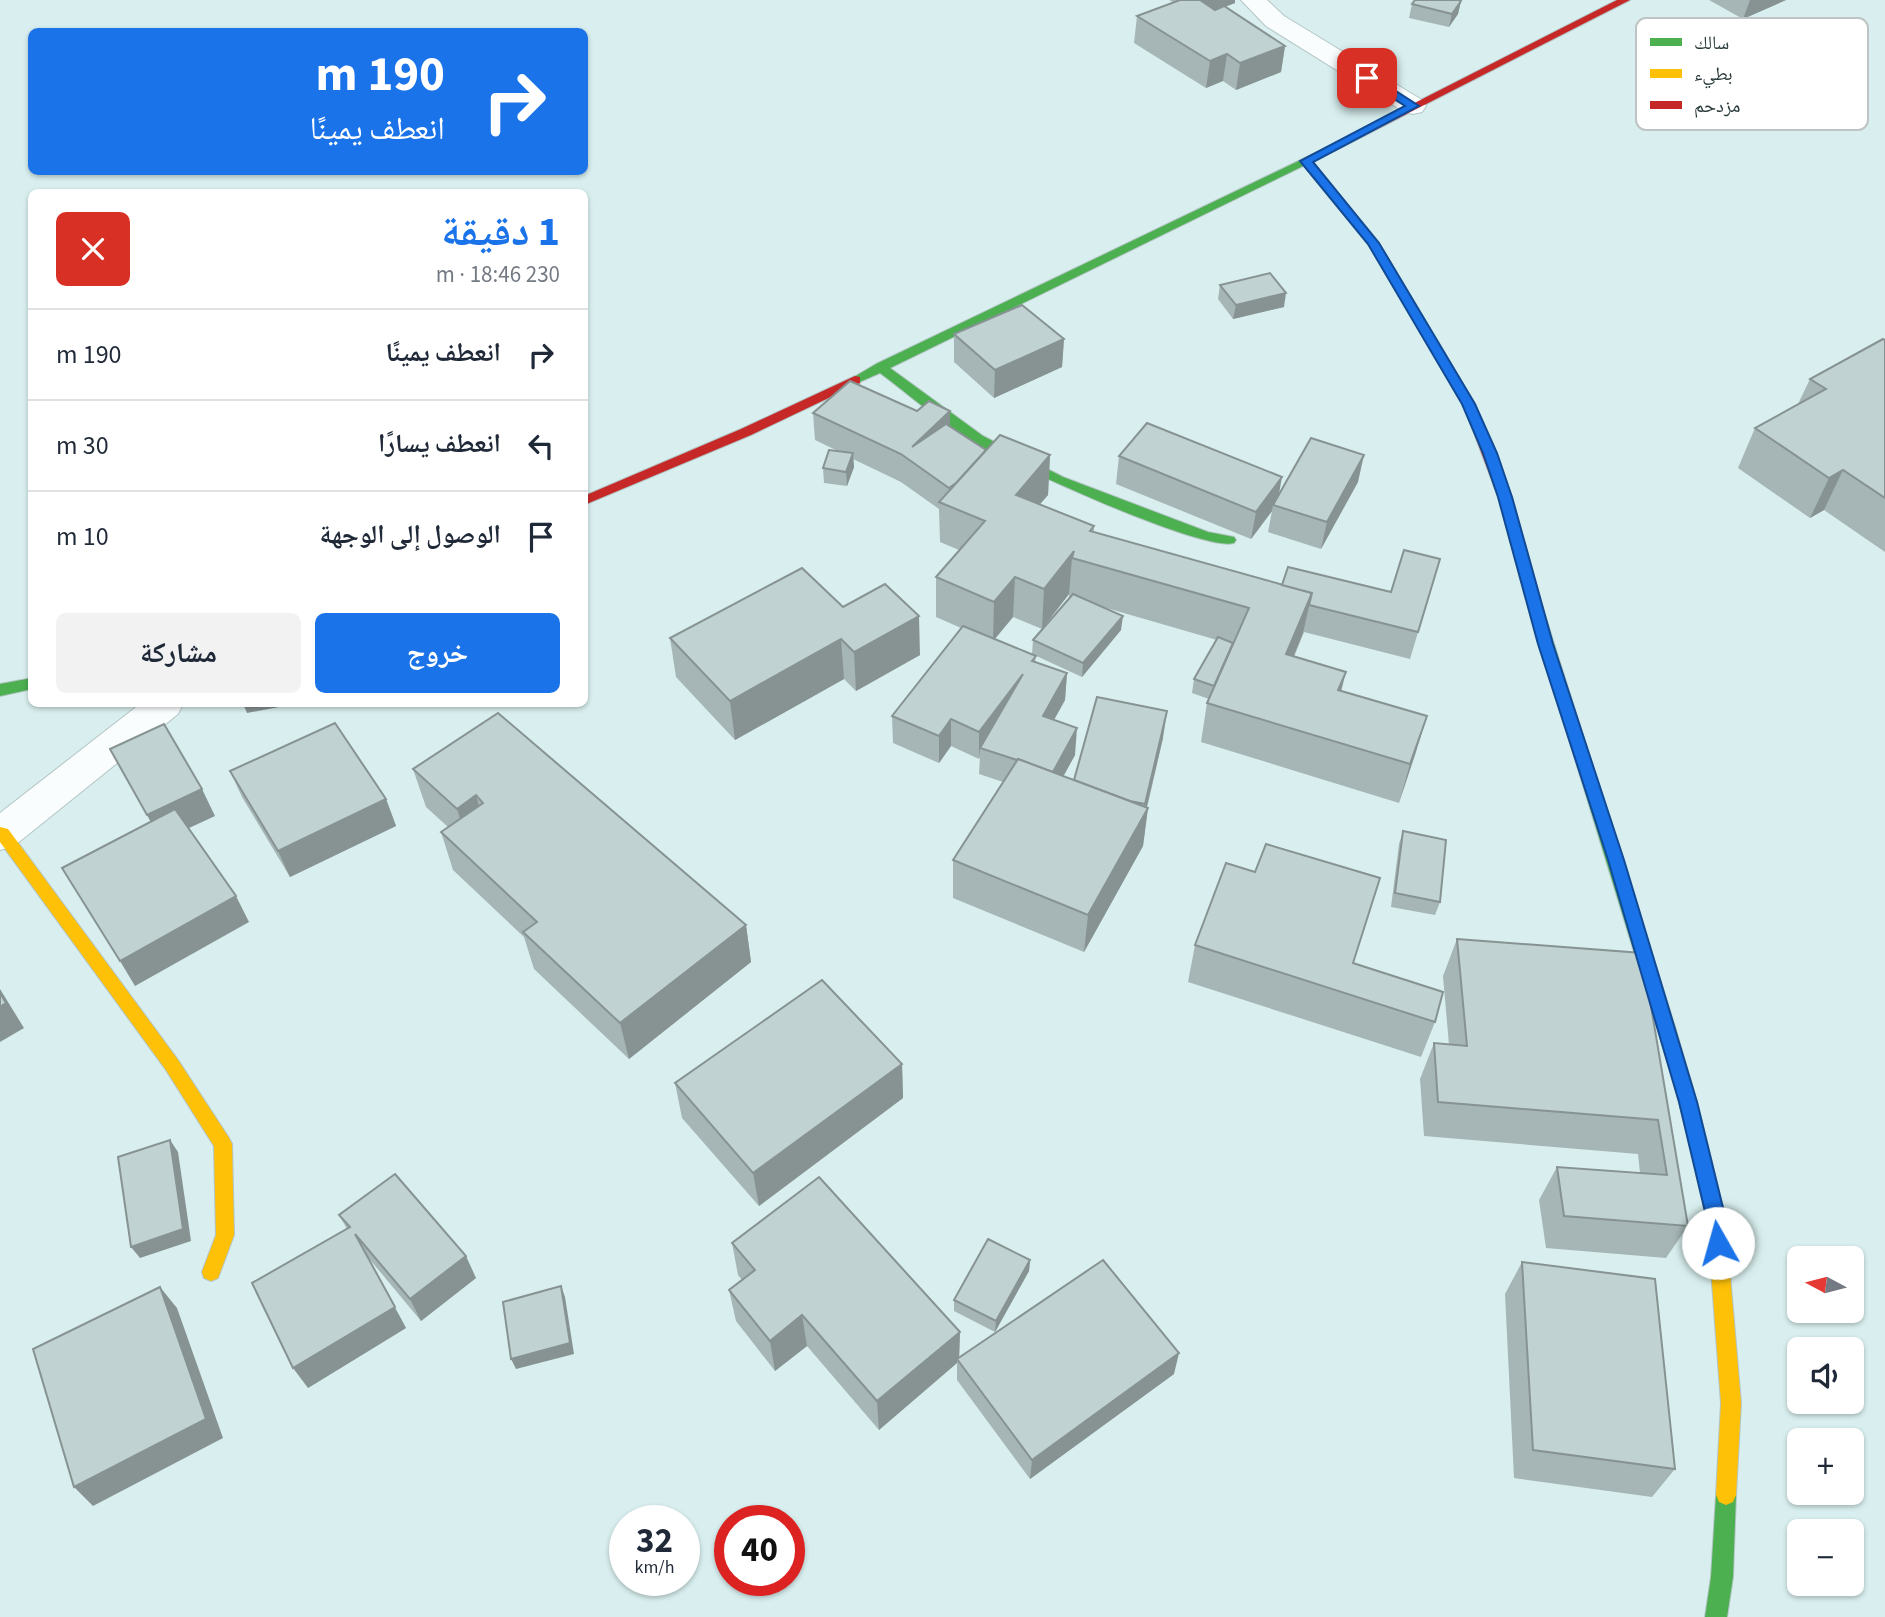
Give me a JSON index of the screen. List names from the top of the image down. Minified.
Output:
{"legend":["سالك","بطيء","مزدحم"],"north":"left","page":{"turn":["190 m","انعطف يمينًا"],"heading":["1 دقيقة","230 m · 18:46"],"list":[{"name":"انعطف يمينًا","value":"190 m"},{"name":"انعطف يسارًا","value":"30 m"},{"name":"الوصول إلى الوجهة","value":"10 m"}],"buttons":["خروج","مشاركة"],"map_buttons":["+","−"],"speed":"32 km/h","limit":"40"}}
